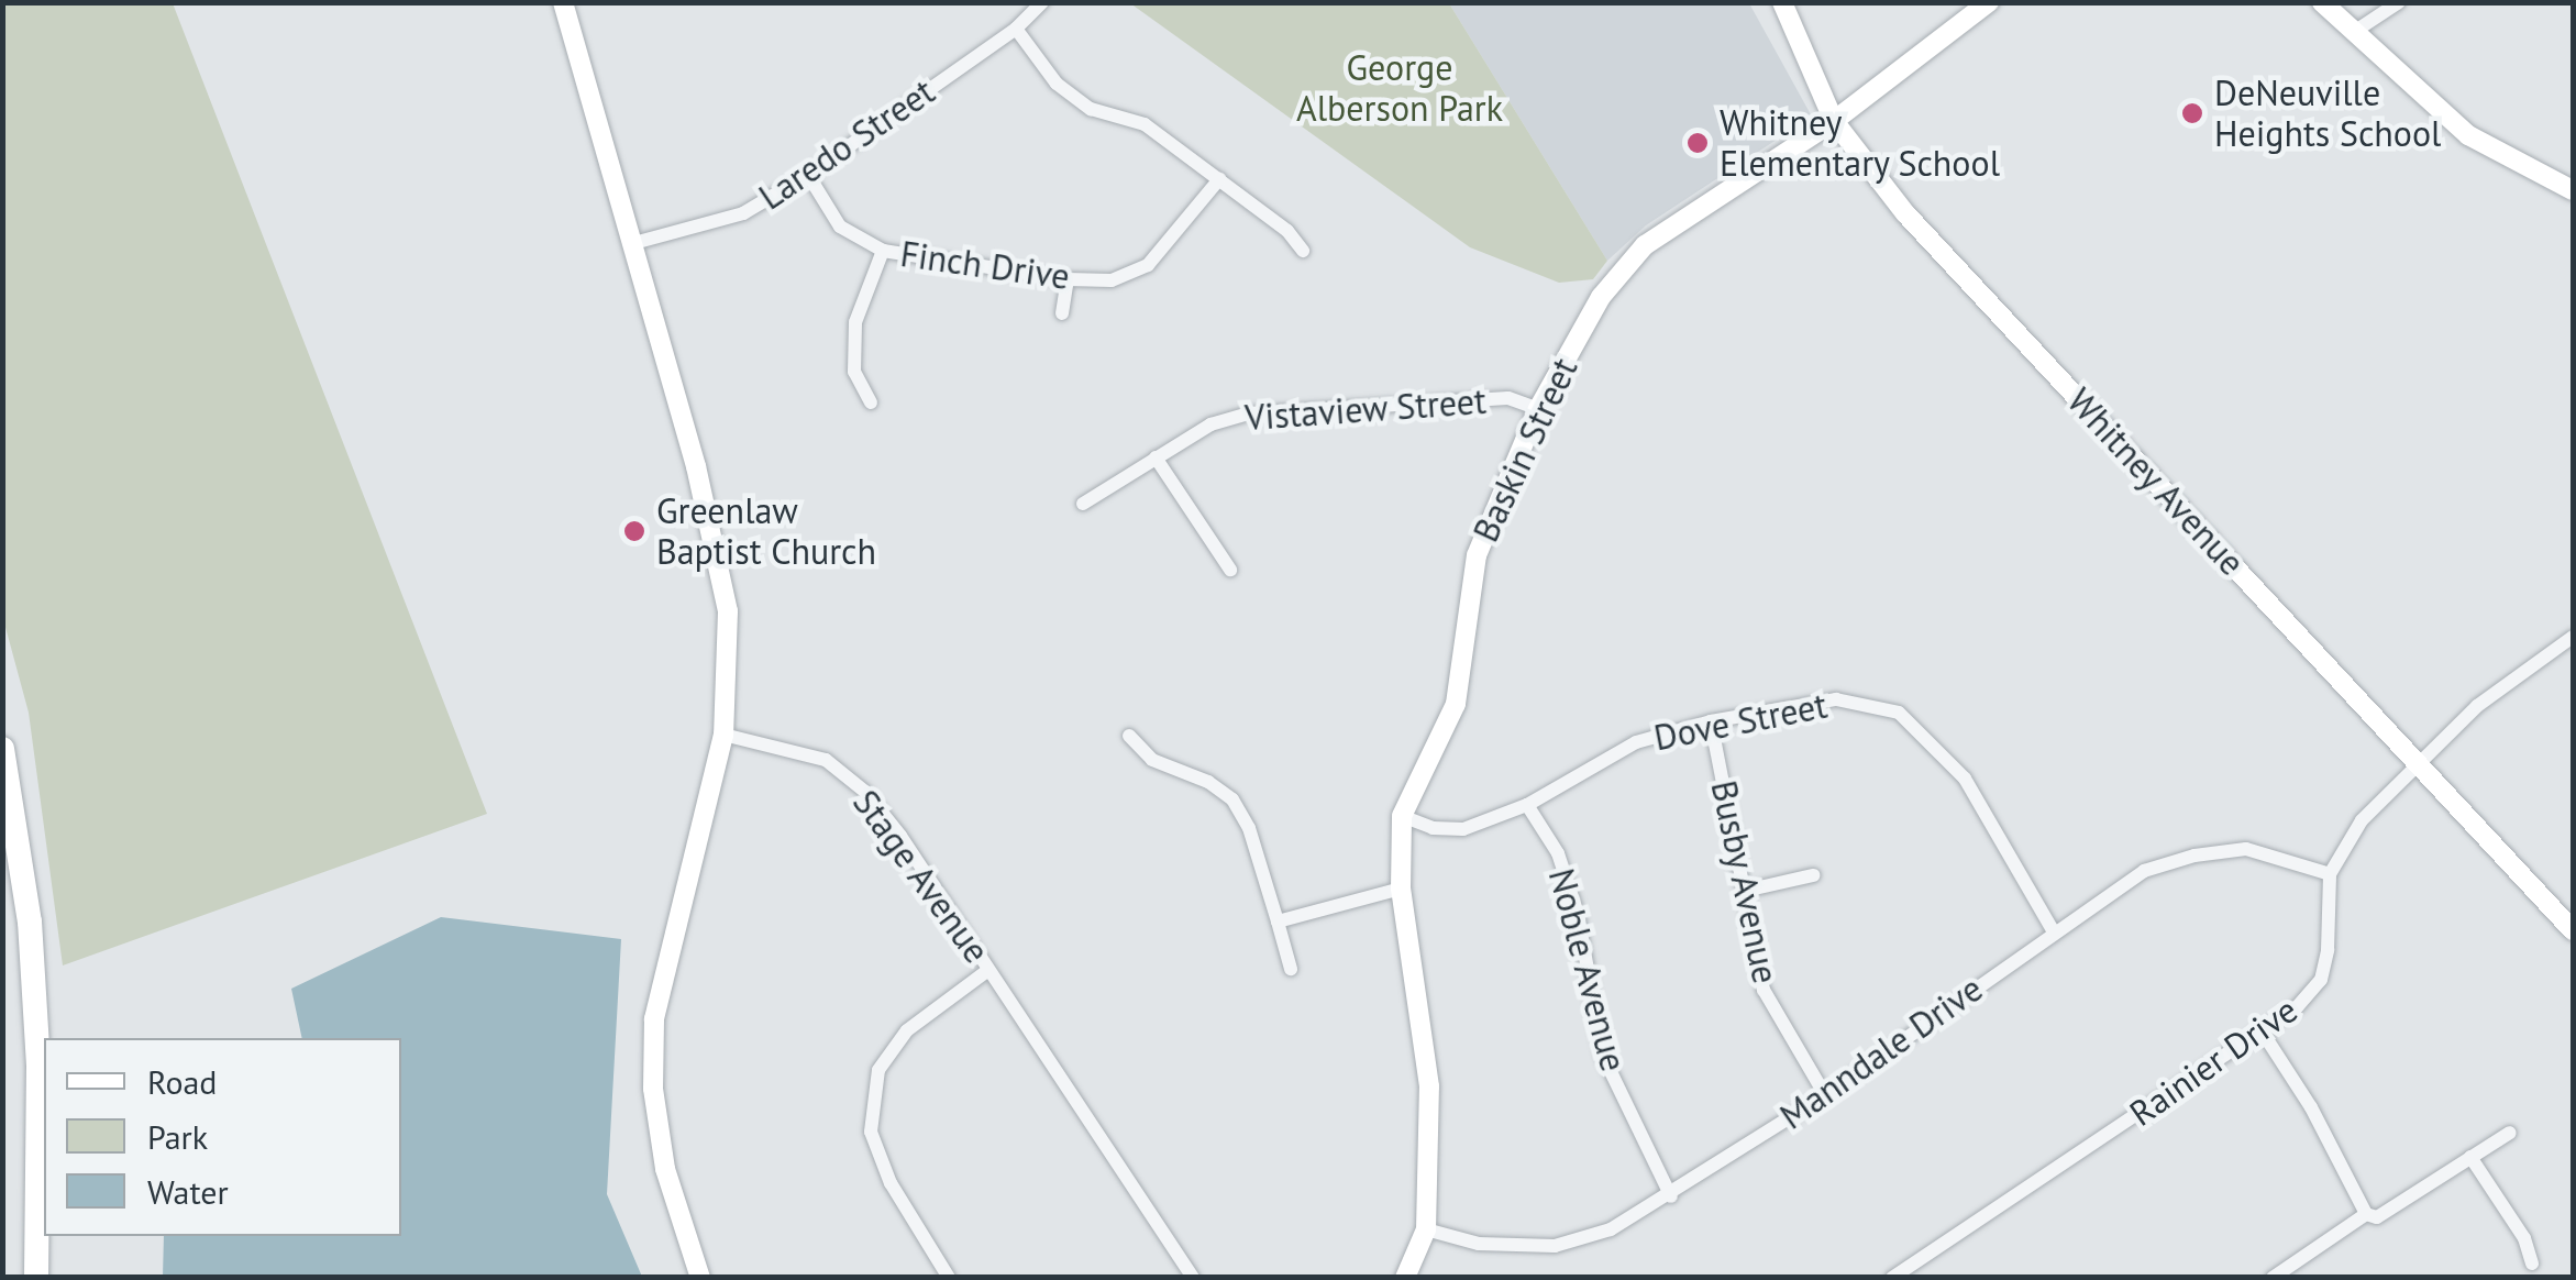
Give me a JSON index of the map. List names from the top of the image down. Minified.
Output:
{"streets":{"main road":["Baskin Street","Whitney Avenue"],"street":["Laredo Street","Finch Drive","Vistaview Street","Dove Street","Stage Avenue","Busby Avenue","Noble Avenue","Manndale Drive","Rainier Drive"]},"crossings":[["Laredo Street","Finch Drive"],["Vistaview Street","Baskin Street"],["Baskin Street","Whitney Avenue"],["Baskin Street","Dove Street"],["Baskin Street","Manndale Drive"],["Whitney Avenue","Rainier Drive"],["Dove Street","Busby Avenue"],["Dove Street","Noble Avenue"],["Dove Street","Manndale Drive"],["Busby Avenue","Manndale Drive"],["Noble Avenue","Manndale Drive"],["Manndale Drive","Rainier Drive"]],"parks":["George Alberson Park"],"places":["DeNeuville Heights School","Whitney Elementary School","Greenlaw Baptist Church"],"legend":["Road","Park","Water"]}
